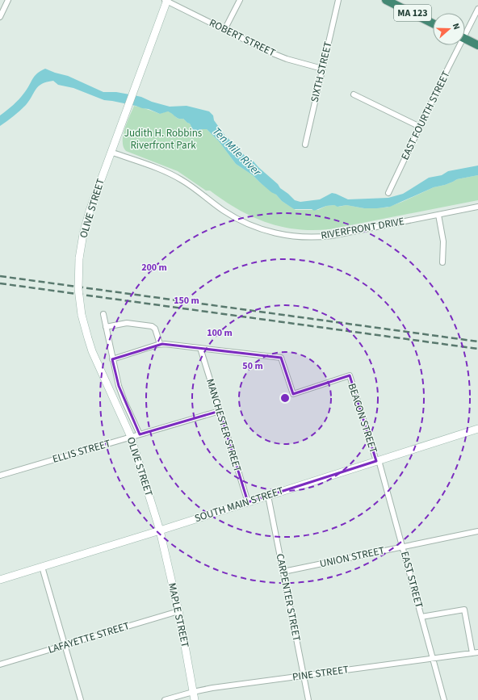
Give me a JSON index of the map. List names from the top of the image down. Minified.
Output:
{"streets":{"highway":["MA 123"],"main road":["OLIVE STREET","SOUTH MAIN STREET","MAPLE STREET"],"street":["ROBERT STREET","SIXTH STREET","EAST FOURTH STREET","RIVERFRONT DRIVE","BEACON STREET","MANCHESTER STREET","ELLIS STREET","UNION STREET","EAST STREET","CARPENTER STREET","LAFAYETTE STREET","PINE STREET"]},"crossings":[["ROBERT STREET","SIXTH STREET"],["ROBERT STREET","OLIVE STREET"],["OLIVE STREET","RIVERFRONT DRIVE"],["OLIVE STREET","ELLIS STREET"],["OLIVE STREET","SOUTH MAIN STREET"],["OLIVE STREET","MAPLE STREET"],["BEACON STREET","MANCHESTER STREET"],["BEACON STREET","SOUTH MAIN STREET"],["BEACON STREET","EAST STREET"],["MANCHESTER STREET","ELLIS STREET"],["MANCHESTER STREET","SOUTH MAIN STREET"],["SOUTH MAIN STREET","EAST STREET"],["SOUTH MAIN STREET","CARPENTER STREET"],["SOUTH MAIN STREET","MAPLE STREET"],["UNION STREET","EAST STREET"],["UNION STREET","CARPENTER STREET"],["EAST STREET","PINE STREET"],["CARPENTER STREET","PINE STREET"],["MAPLE STREET","LAFAYETTE STREET"],["MAPLE STREET","PINE STREET"]],"water":["Ten Mile River"],"parks":["Judith H. Robbins Riverfront Park"],"north":"right","rings":["200 m","150 m","100 m","50 m"]}
